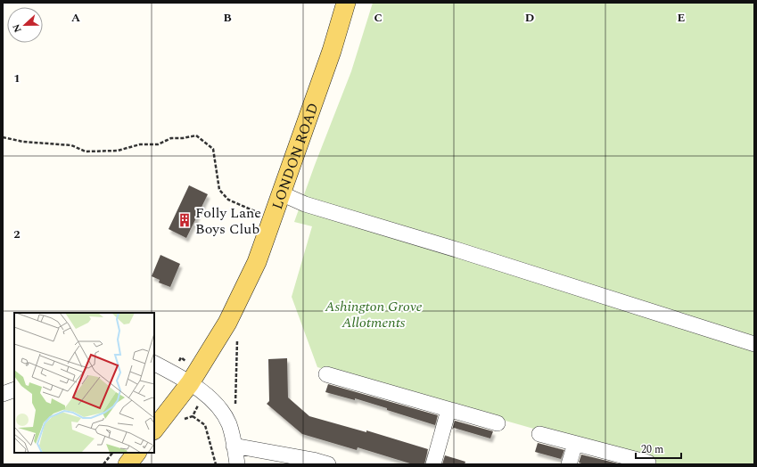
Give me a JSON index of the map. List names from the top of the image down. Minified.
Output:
{"streets":{"main road":["LONDON ROAD"]},"parks":["Ashington Grove Allotments"],"places":{"building":["Folly Lane Boys Club"]},"scale_bar":"20 m","north":"left","grid":{"columns":["A","B","C","D","E"],"rows":["1","2"]}}
